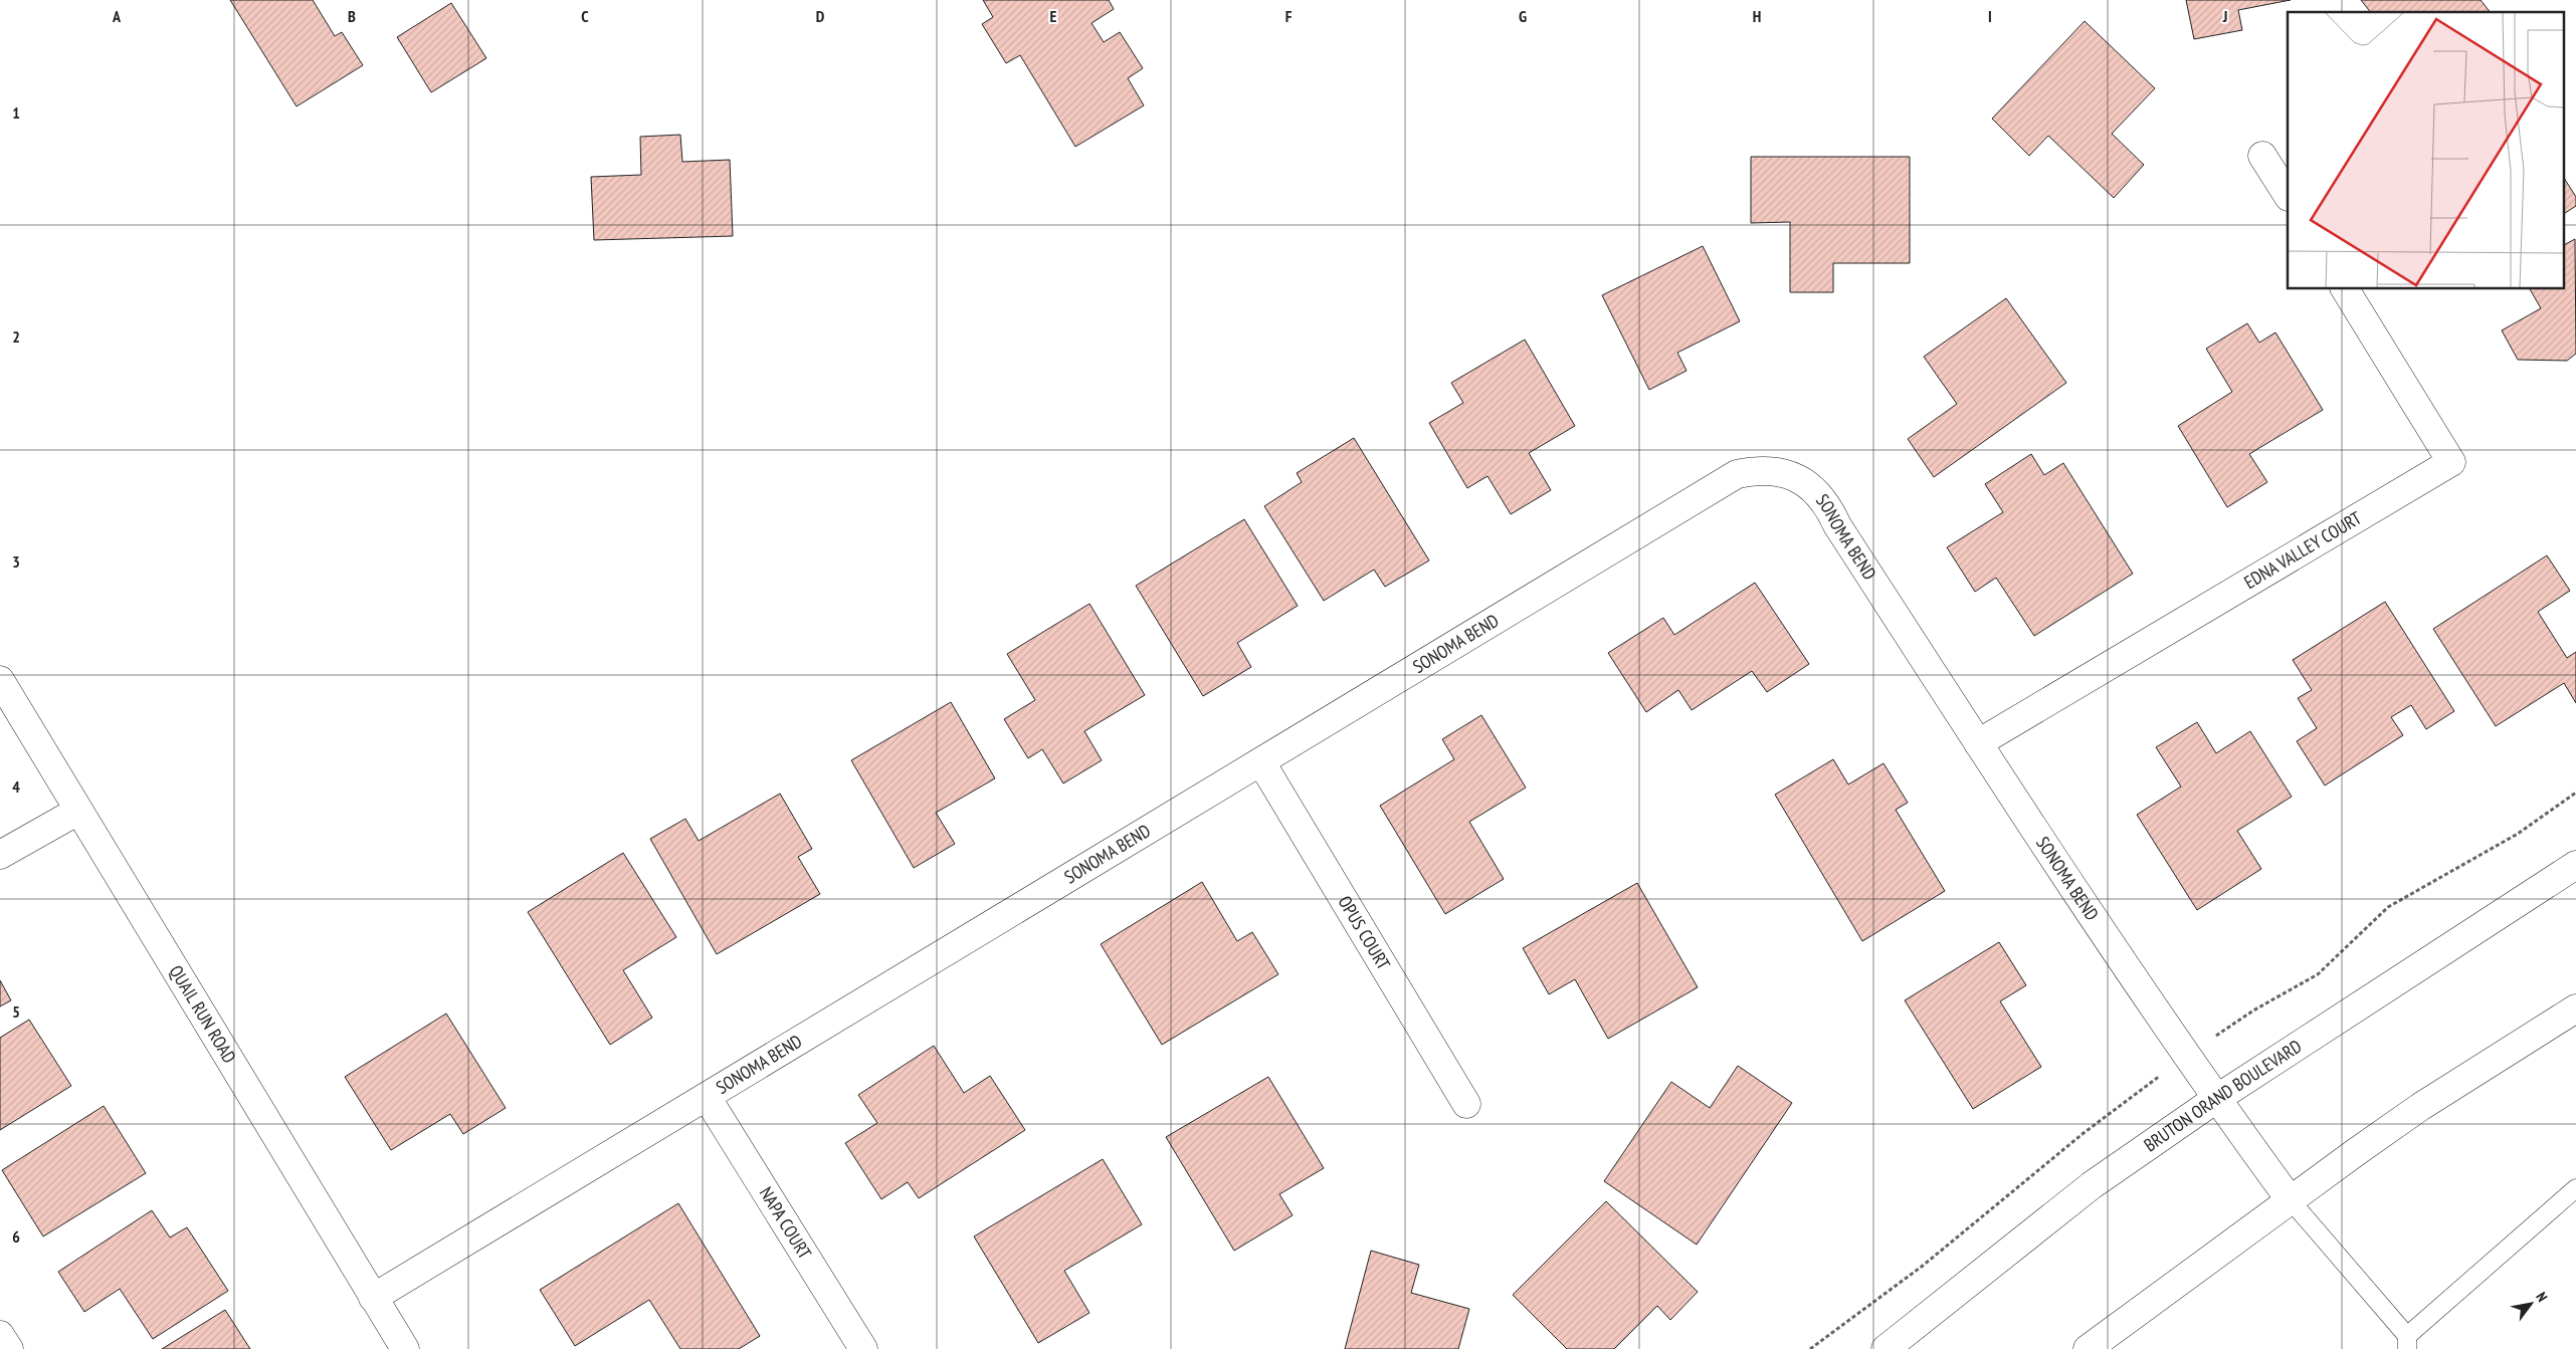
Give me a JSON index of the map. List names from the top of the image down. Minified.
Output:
{"streets":{"street":["SONOMA BEND","EDNA VALLEY COURT","OPUS COURT","QUAIL RUN ROAD","BRUTON ORAND BOULEVARD","NAPA COURT"]},"crossings":[["SONOMA BEND","EDNA VALLEY COURT"],["SONOMA BEND","OPUS COURT"],["SONOMA BEND","QUAIL RUN ROAD"],["SONOMA BEND","BRUTON ORAND BOULEVARD"],["SONOMA BEND","NAPA COURT"]],"north":"top right","grid":{"columns":["A","B","C","D","E","F","G","H","I","J"],"rows":["1","2","3","4","5","6"]}}
